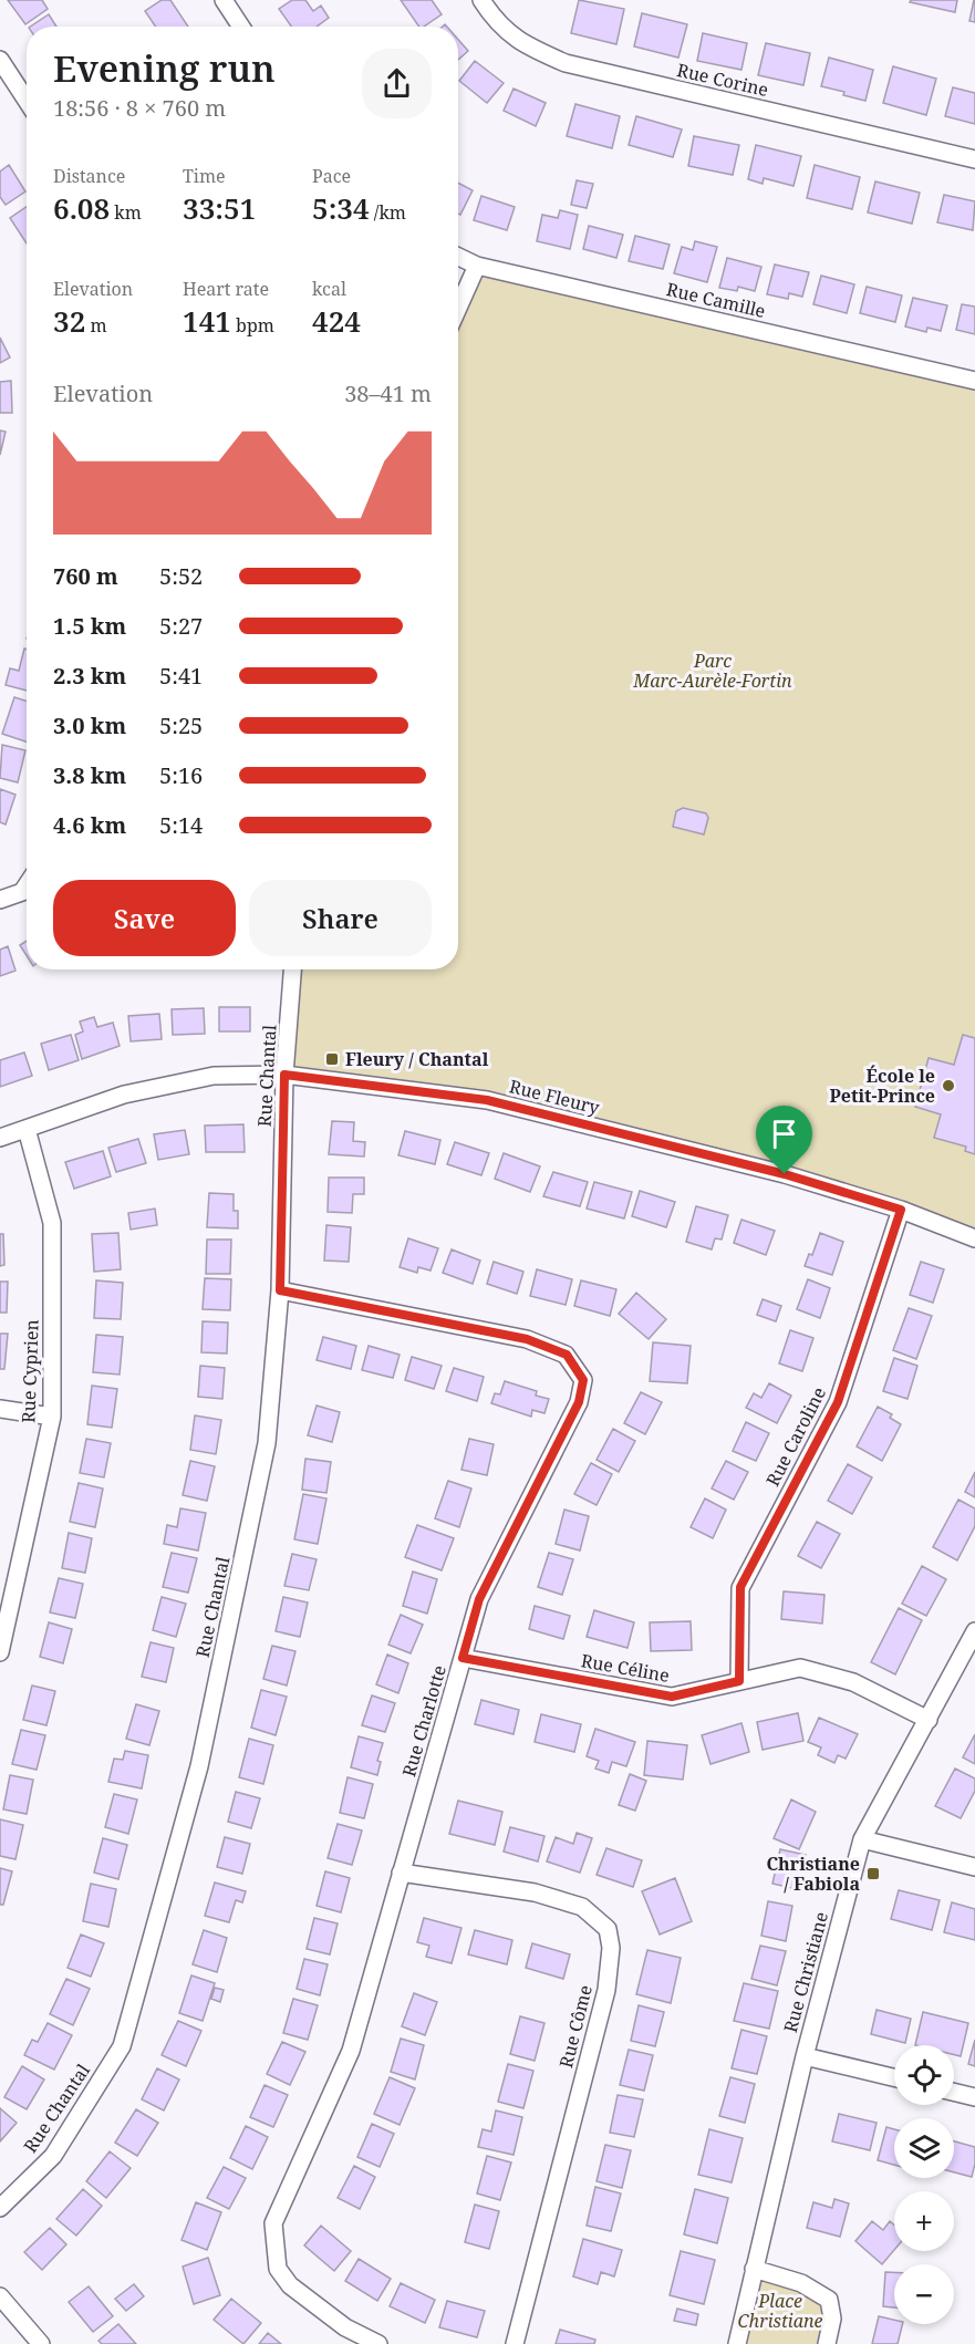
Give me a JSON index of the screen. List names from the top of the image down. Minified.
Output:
{"streets":{"street":["Rue Corine","Rue Camille","Rue Chantal","Rue Fleury","Rue Cyprien","Rue Caroline","Rue Céline","Rue Charlotte","Rue Christiane","Rue Côme"]},"crossings":[["Rue Chantal","Rue Fleury"],["Rue Chantal","Rue Charlotte"],["Rue Fleury","Rue Cyprien"],["Rue Fleury","Rue Caroline"],["Rue Caroline","Rue Céline"],["Rue Céline","Rue Charlotte"],["Rue Céline","Rue Christiane"],["Rue Charlotte","Rue Côme"]],"parks":["Parc Marc-Aurèle-Fortin","Place Christiane"],"places":{"transit":["Fleury / Chantal","Christiane / Fabiola"],"other":["École le Petit-Prince"]},"page":{"heading":["Evening run","18:56 · 8 × 760 m"],"stats":[["Distance","6.08 km"],["Time","33:51"],["Pace","5:34 /km"],["Elevation","32 m"],["Heart rate","141 bpm"],["kcal","424"]],"chart":["Elevation","38–41 m"],"list":[{"name":"760 m","note":"5:52"},{"name":"1.5 km","note":"5:27"},{"name":"2.3 km","note":"5:41"},{"name":"3.0 km","note":"5:25"},{"name":"3.8 km","note":"5:16"},{"name":"4.6 km","note":"5:14"}],"buttons":["Save","Share"],"map_buttons":["+","−"]}}
